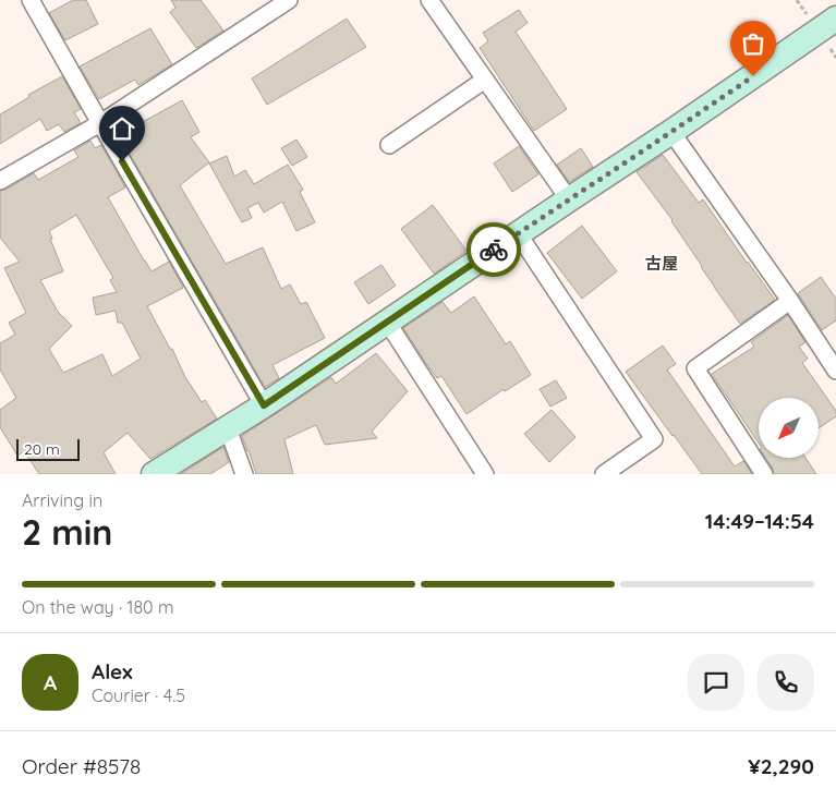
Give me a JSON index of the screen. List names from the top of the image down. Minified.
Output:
{"districts":["古屋"],"scale_bar":"20 m","north":"bottom left","page":{"scale":"20 m","heading":["2 min","Arriving in","14:49–14:54"],"panel":["Alex","Courier · 4.5","Order #8578","¥2,290"],"bar":"On the way · 180 m","round":"A"}}
